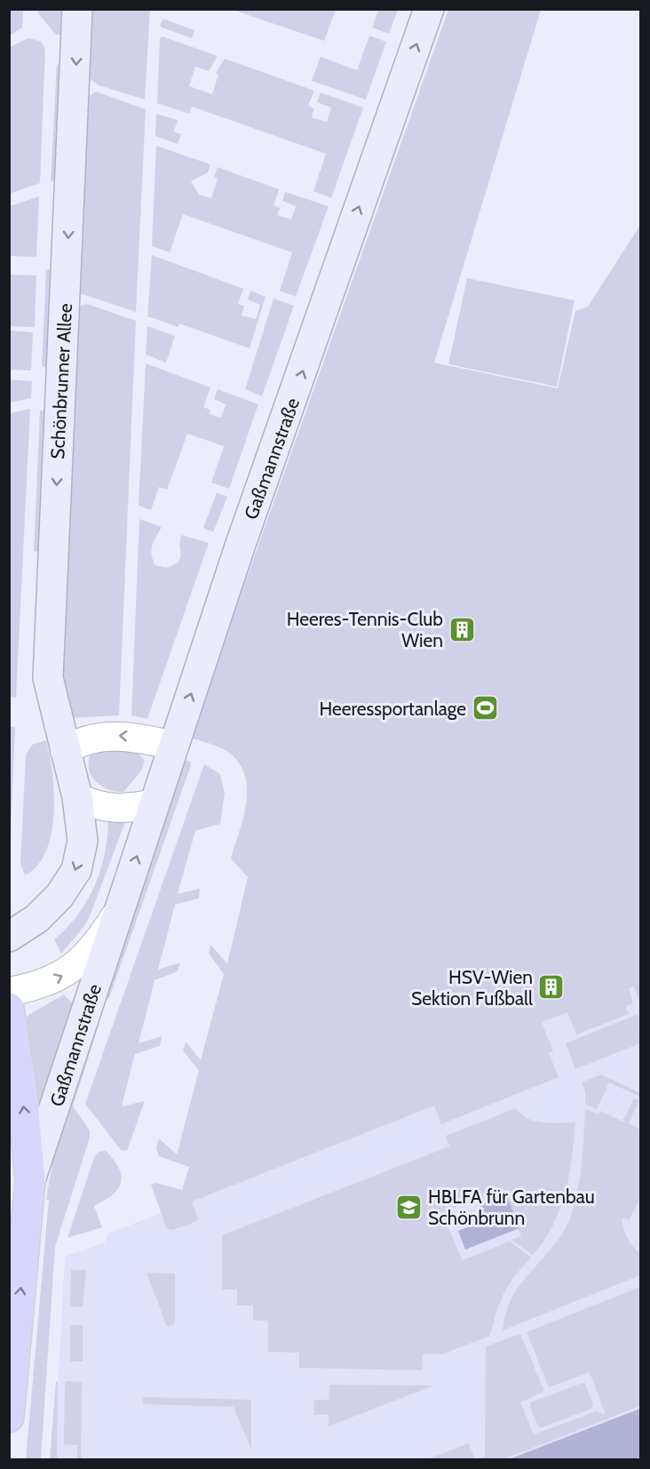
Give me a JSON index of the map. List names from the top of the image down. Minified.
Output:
{"streets":{"street":["Schönbrunner Allee","Gaßmannstraße"]},"one_way":["Schönbrunner Allee","Gaßmannstraße"],"places":{"building":["Heeres-Tennis-Club Wien","HSV-Wien Sektion Fußball"],"sports":["Heeressportanlage"],"school or university":["HBLFA für Gartenbau Schönbrunn"]}}
